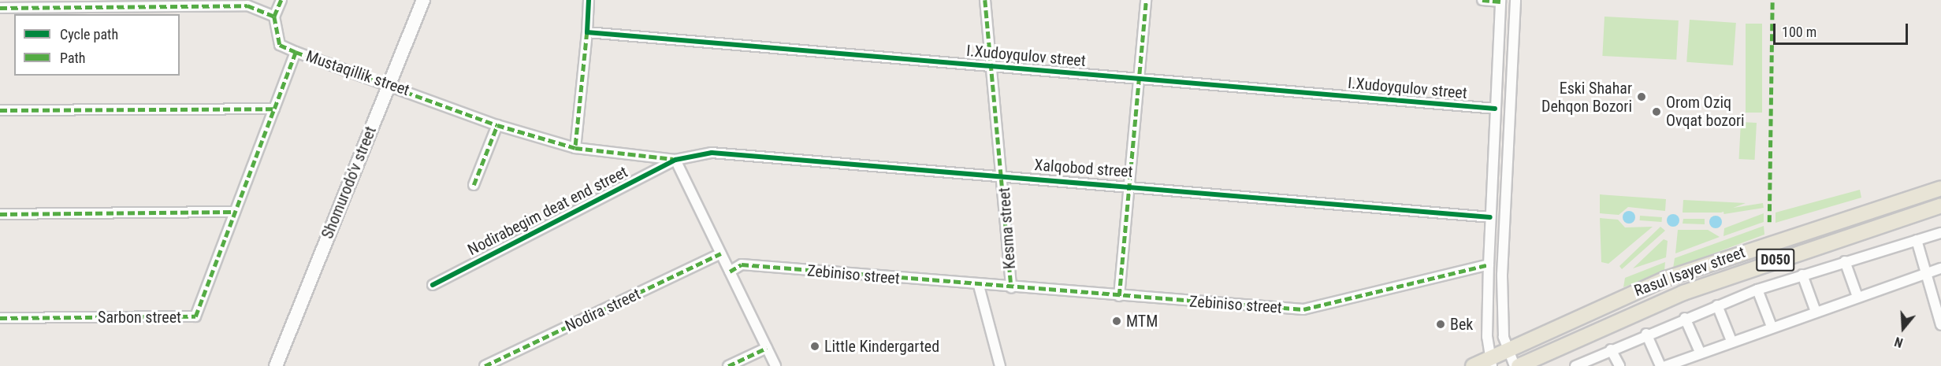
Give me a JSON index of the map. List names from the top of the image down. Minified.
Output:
{"streets":{"main road":["D050","Rasul Isayev street"],"street":["I.Хudoyqulov street","Mustaqillik street","Хalqobod street","Shomurodo'v street","Nodirabegim deat end street","Kesma street","Zebiniso street","Nodira street","Sarbon street"]},"crossings":[["I.Хudoyqulov street","Kesma street"],["Mustaqillik street","Хalqobod street"],["Mustaqillik street","Shomurodo'v street"],["Mustaqillik street","Nodirabegim deat end street"],["Mustaqillik street","Sarbon street"],["Хalqobod street","Nodirabegim deat end street"],["Хalqobod street","Kesma street"],["Kesma street","Zebiniso street"]],"places":["Eski Shahar Dehqon Bozori","Orom Oziq Ovqat bozori","MTM","Bek","Little Kindergarted"],"legend":["Cycle path","Path"],"scale_bar":"100 m","north":"bottom"}
